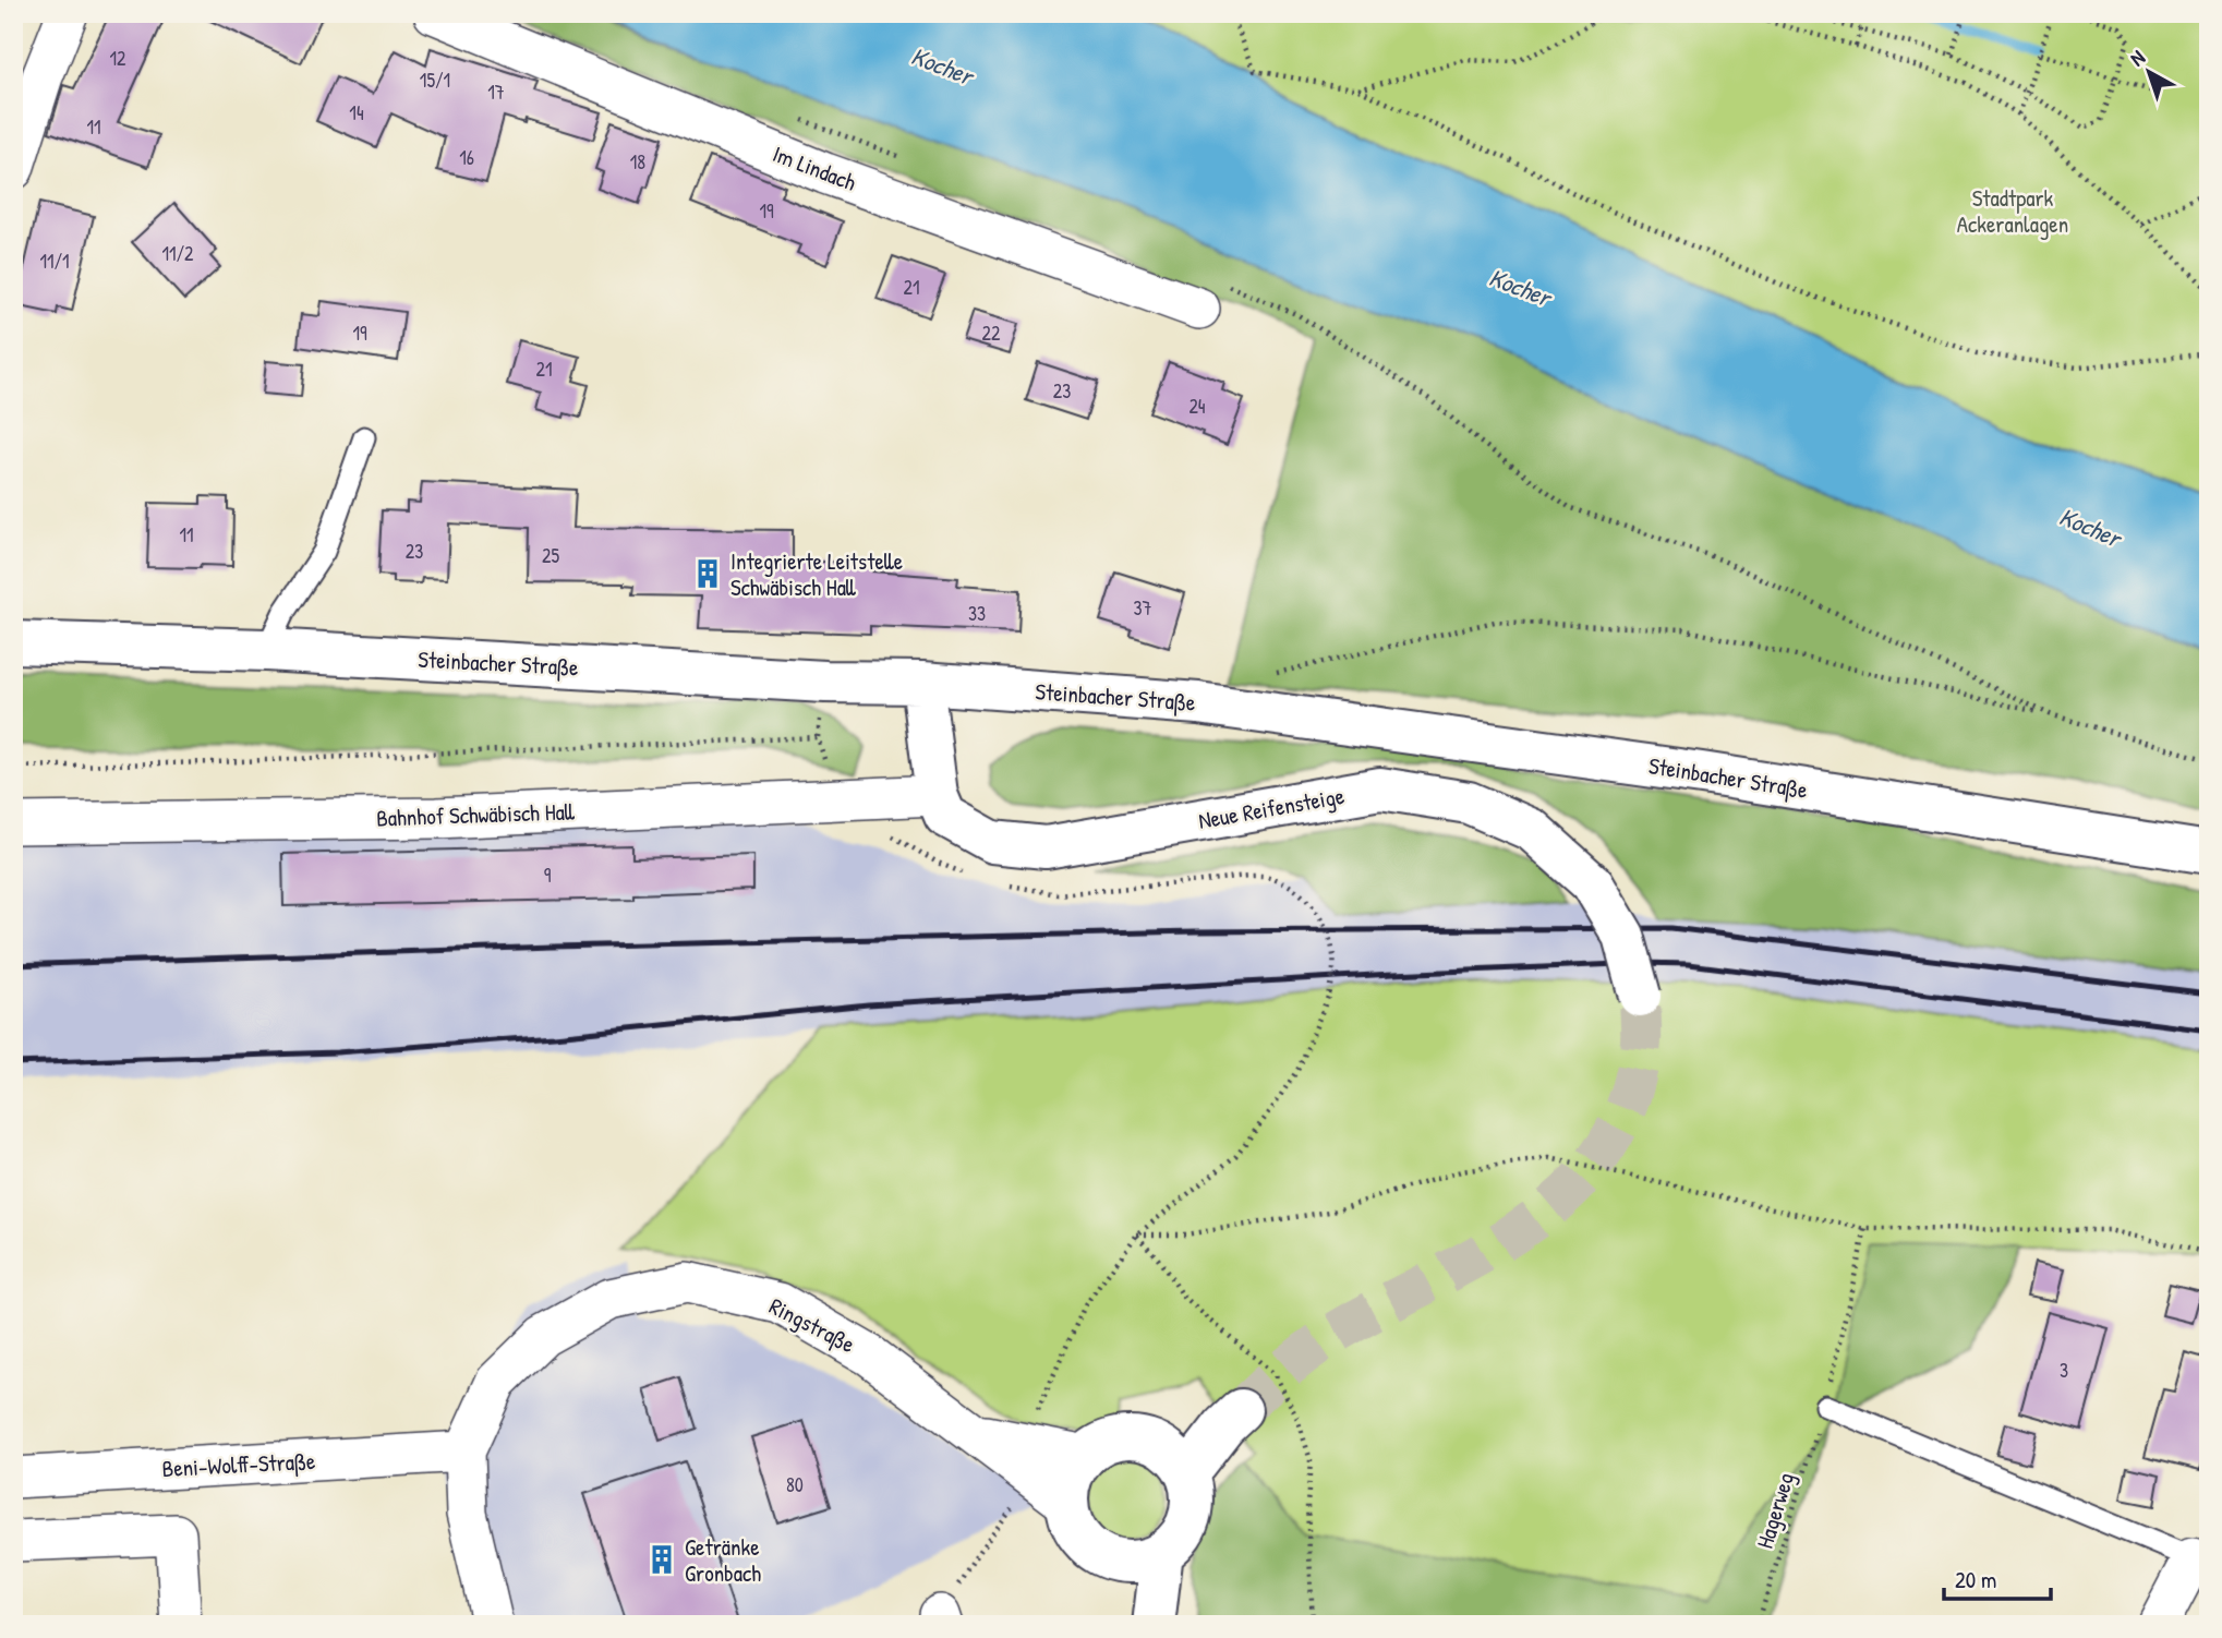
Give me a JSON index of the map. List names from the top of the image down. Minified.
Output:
{"streets":{"main road":["Steinbacher Straße","Neue Reifensteige"],"street":["Im Lindach","Bahnhof Schwäbisch Hall","Ringstraße","Beni-Wolff-Straße"],"path":["Hagerweg"]},"crossings":[["Neue Reifensteige","Bahnhof Schwäbisch Hall"],["Ringstraße","Beni-Wolff-Straße"]],"water":["Kocher"],"parks":["Stadtpark Ackeranlagen"],"places":{"building":["Integrierte Leitstelle Schwäbisch Hall","Getränke Gronbach"]},"house_numbers":["12","15/1","17","14","11","16","18","19","11/2","11/1","21","19","22","21","23","24","11","23","25","37","33","9","3","80"],"scale_bar":"20 m","north":"top left"}
